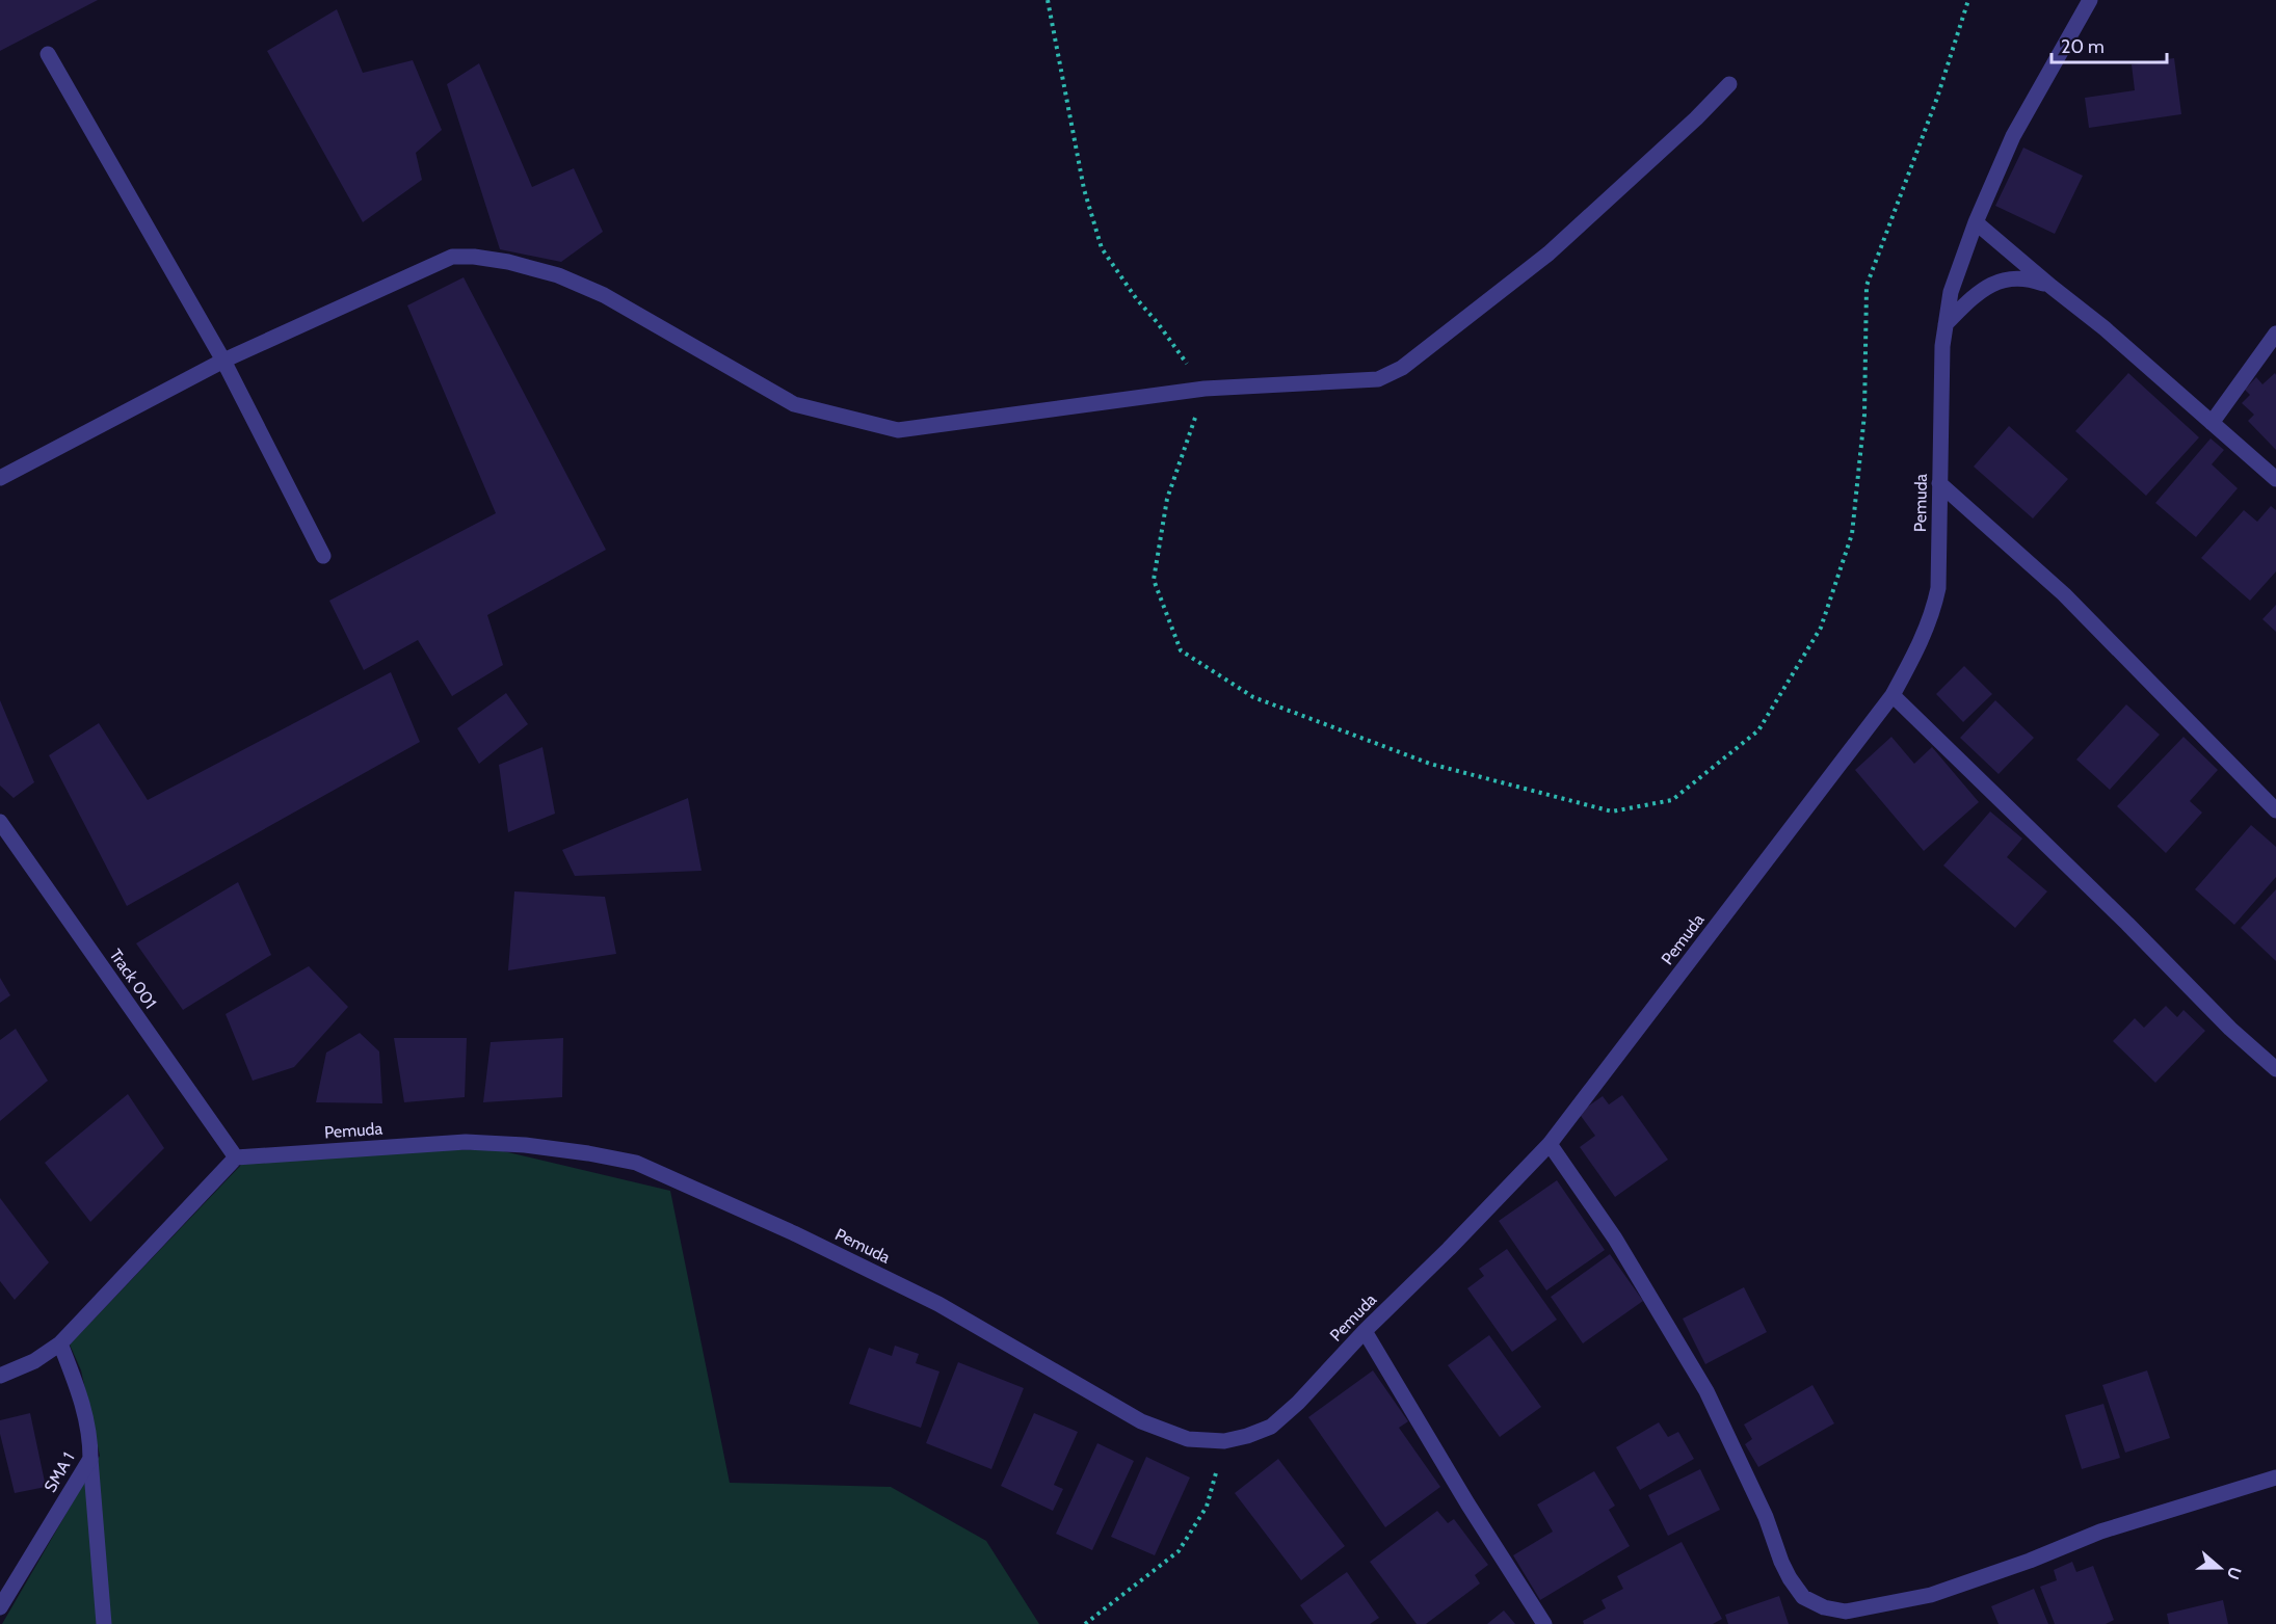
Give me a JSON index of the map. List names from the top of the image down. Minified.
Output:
{"streets":{"street":["Pemuda","Track 001","SMA 1"]},"crossings":[["Pemuda","Track 001"]],"scale_bar":"20 m","north":"right"}
